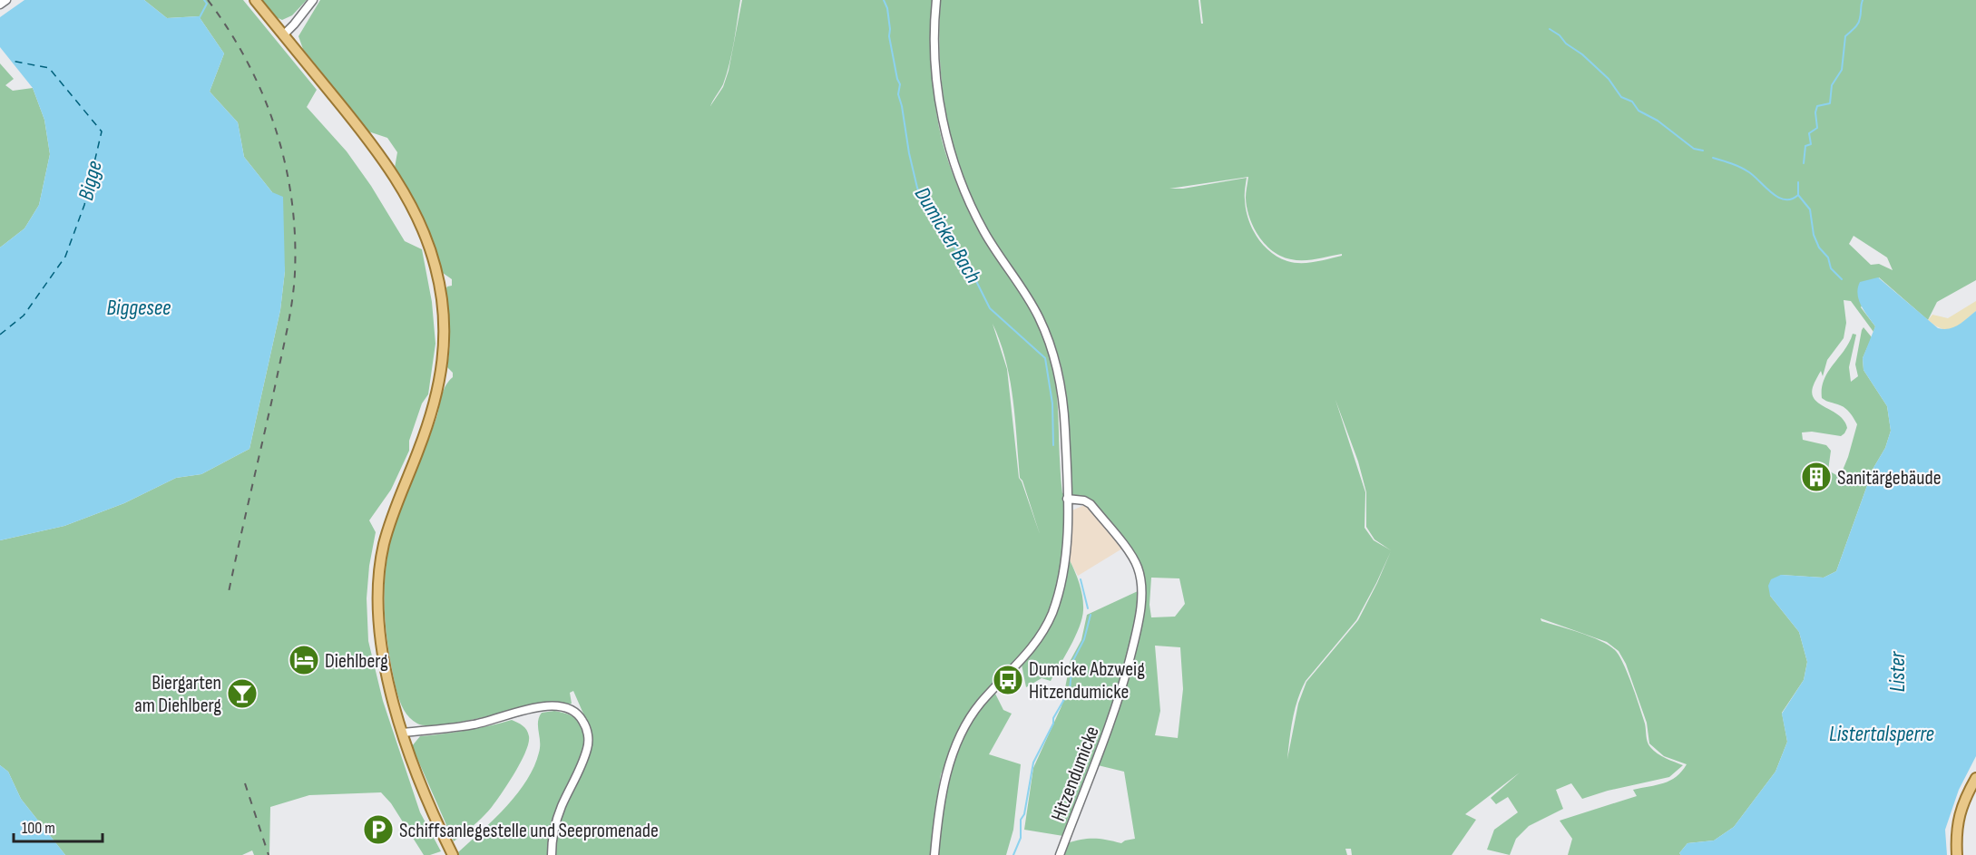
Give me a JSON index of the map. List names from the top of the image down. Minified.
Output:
{"streets":{"street":["Hitzendumicke"]},"water":["Bigge","Dumicker Bach","Biggesee","Lister","Listertalsperre"],"places":{"building":["Sanitärgebäude"],"hotel":["Diehlberg"],"bus stop":["Dumicke Abzweig Hitzendumicke"],"bar":["Biergarten am Diehlberg"],"parking":["Schiffsanlegestelle und Seepromenade"]},"scale_bar":"100 m"}
